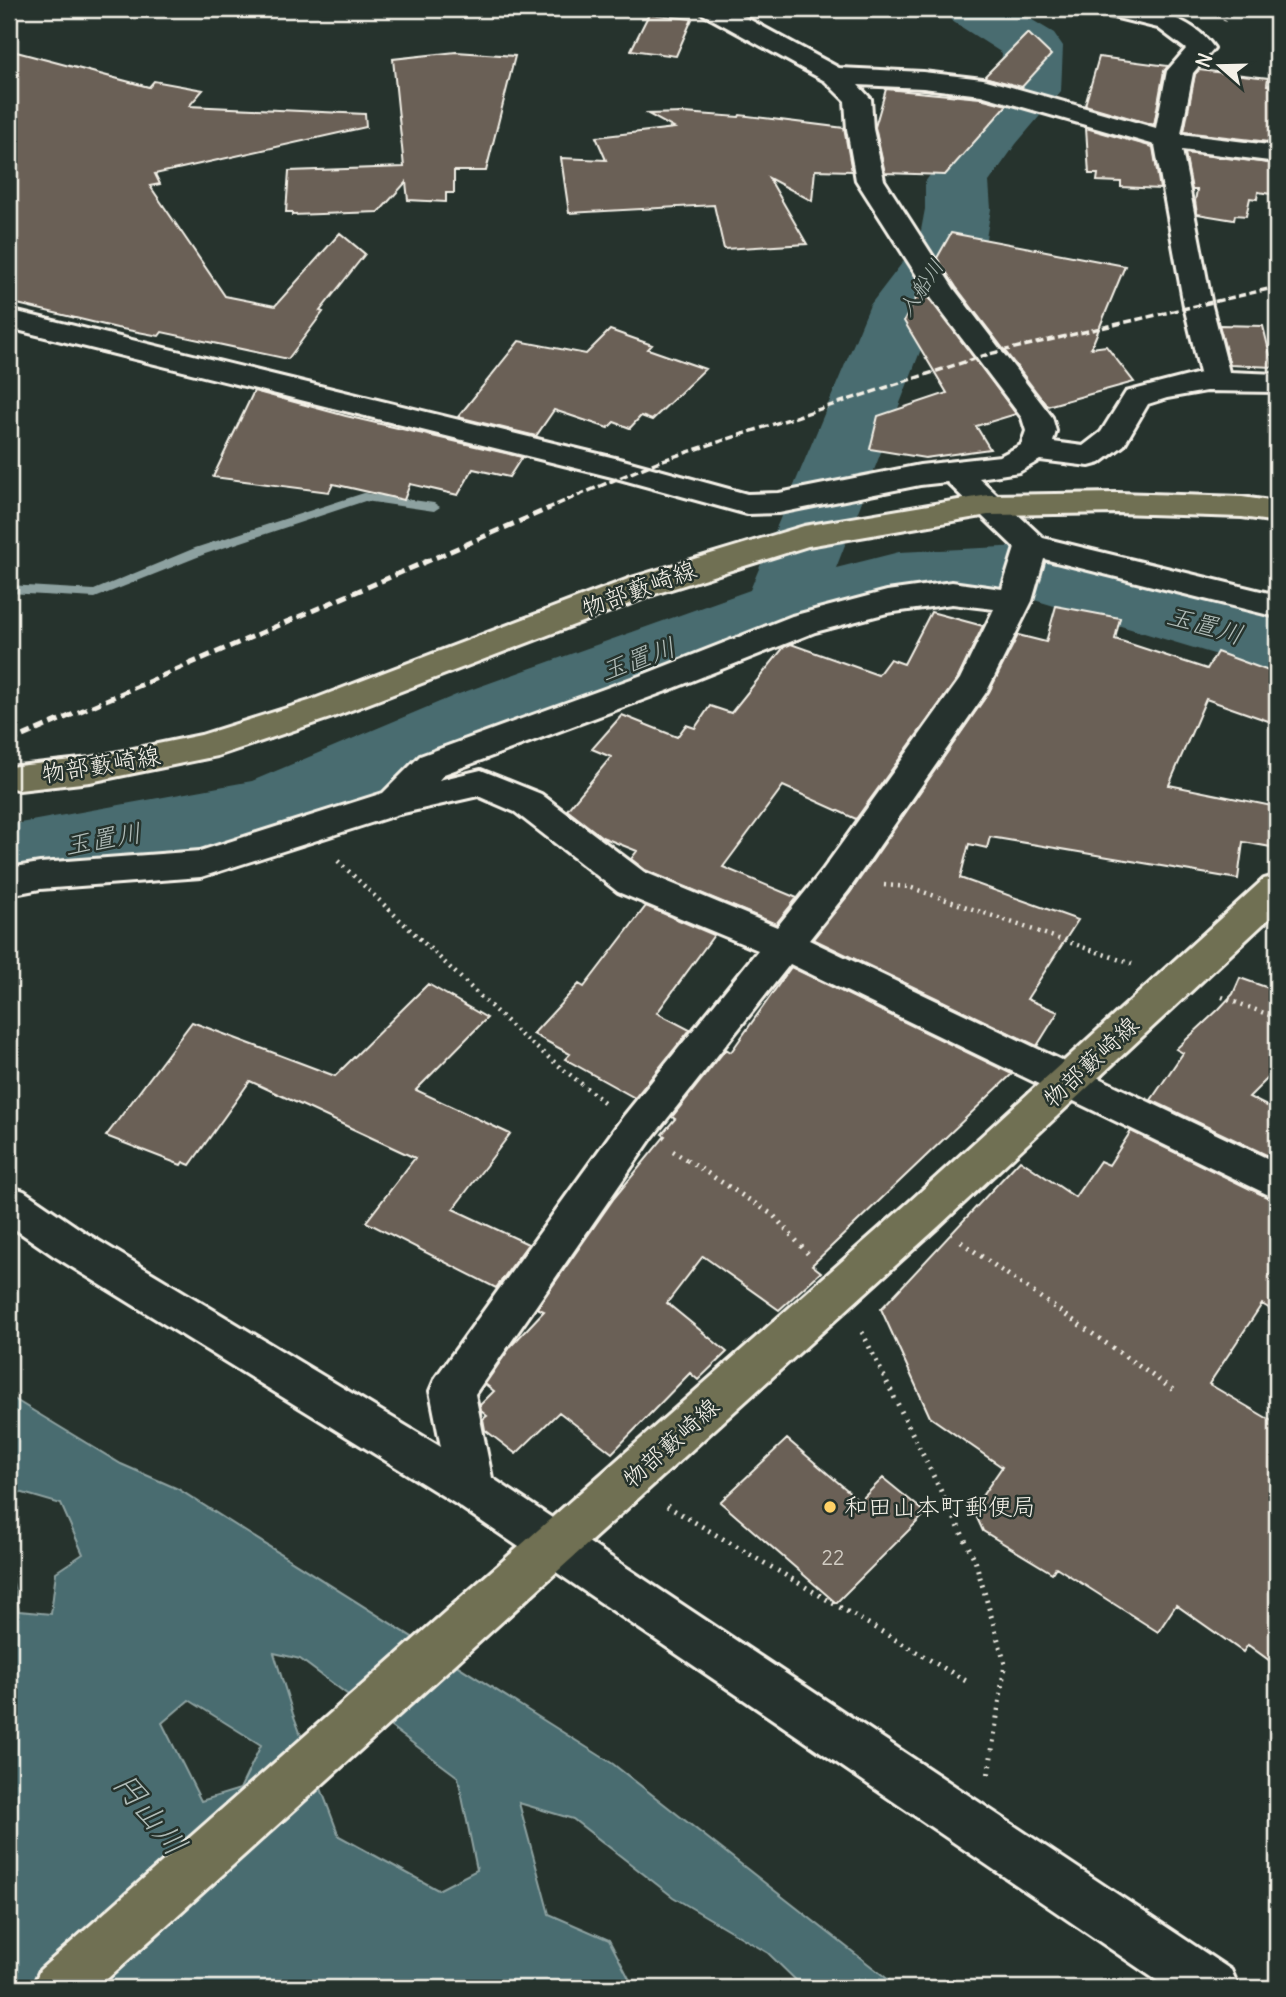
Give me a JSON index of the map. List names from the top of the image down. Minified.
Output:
{"streets":{"main road":["物部藪崎線"]},"water":["入船川","玉置川","円山川"],"places":["和田山本町郵便局"],"house_numbers":["22"],"north":"left"}
